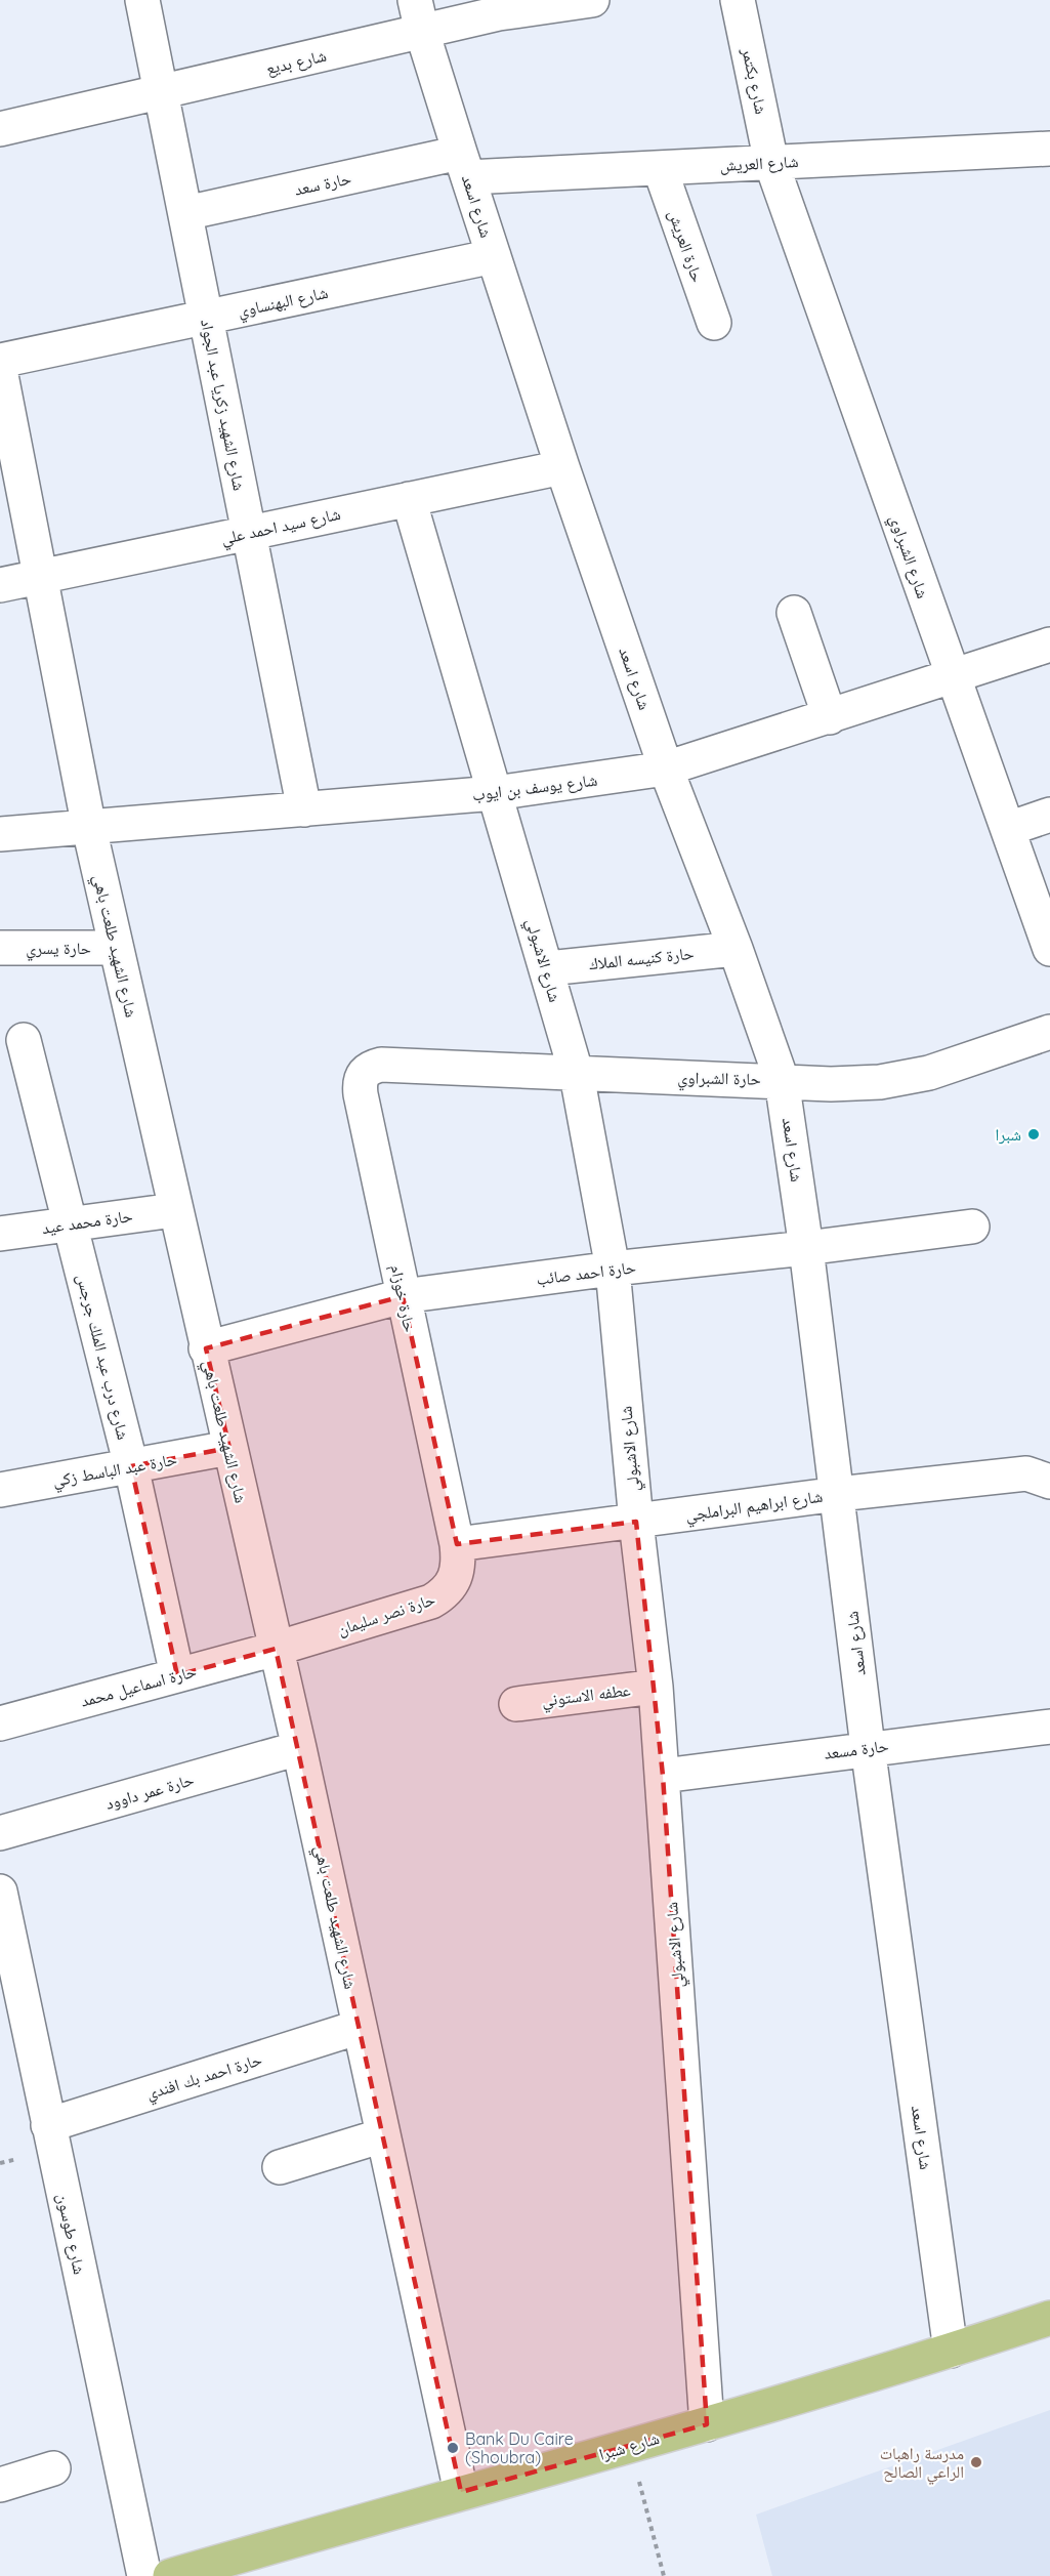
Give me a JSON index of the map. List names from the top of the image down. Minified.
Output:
{"streets":{"main road":["شارع شبرا"],"street":["شارع بديع","شارع بكتمر","شارع العريش","حارة سعد","شارع اسعد","حارة العريش","شارع البهنساوي","شارع الشهيد زكريا عبد الجواد","شارع سيد احمد علي","شارع الشبراوي","شارع يوسف بن ايوب","شارع الشهيد طلعت باهي","حارة يسري","حارة كنيسه الملاك","شارع الاشبولي","حارة الشبراوي","حارة محمد عيد","حارة احمد صائب","حارة خوزام","شارع درب عبد الملك جرجس","حارة عبد الباسط زكي","شارع ابراهيم البراملجي","حارة نصر سليمان","حارة اسماعيل محمد","عطفه الاستوني","حارة مسعد","حارة عمر داوود","حارة احمد بك افندي","شارع طوسون"]},"crossings":[["شارع بديع","شارع اسعد"],["شارع بديع","شارع الشهيد زكريا عبد الجواد"],["شارع بكتمر","شارع العريش"],["شارع بكتمر","شارع الشبراوي"],["شارع العريش","حارة سعد"],["شارع العريش","شارع اسعد"],["شارع العريش","حارة العريش"],["شارع العريش","شارع الشبراوي"],["حارة سعد","شارع اسعد"],["حارة سعد","شارع الشهيد زكريا عبد الجواد"],["شارع اسعد","شارع البهنساوي"],["شارع اسعد","شارع سيد احمد علي"],["شارع اسعد","شارع يوسف بن ايوب"],["شارع اسعد","حارة كنيسه الملاك"],["شارع اسعد","حارة الشبراوي"],["شارع اسعد","حارة احمد صائب"],["شارع اسعد","شارع ابراهيم البراملجي"],["شارع اسعد","حارة مسعد"],["شارع اسعد","شارع شبرا"],["شارع البهنساوي","شارع الشهيد زكريا عبد الجواد"],["شارع الشهيد زكريا عبد الجواد","شارع سيد احمد علي"],["شارع الشهيد زكريا عبد الجواد","شارع يوسف بن ايوب"],["شارع سيد احمد علي","شارع الشهيد طلعت باهي"],["شارع سيد احمد علي","شارع الاشبولي"],["شارع الشبراوي","شارع يوسف بن ايوب"],["شارع يوسف بن ايوب","شارع الشهيد طلعت باهي"],["شارع يوسف بن ايوب","شارع الاشبولي"],["شارع الشهيد طلعت باهي","حارة يسري"],["شارع الشهيد طلعت باهي","حارة محمد عيد"],["شارع الشهيد طلعت باهي","حارة احمد صائب"],["شارع الشهيد طلعت باهي","حارة عبد الباسط زكي"],["شارع الشهيد طلعت باهي","حارة نصر سليمان"],["شارع الشهيد طلعت باهي","حارة اسماعيل محمد"],["شارع الشهيد طلعت باهي","حارة عمر داوود"],["شارع الشهيد طلعت باهي","حارة احمد بك افندي"],["شارع الشهيد طلعت باهي","شارع شبرا"],["حارة كنيسه الملاك","شارع الاشبولي"],["شارع الاشبولي","حارة الشبراوي"],["شارع الاشبولي","حارة احمد صائب"],["شارع الاشبولي","شارع ابراهيم البراملجي"],["شارع الاشبولي","عطفه الاستوني"],["شارع الاشبولي","حارة مسعد"],["شارع الاشبولي","شارع شبرا"],["حارة الشبراوي","حارة خوزام"],["حارة محمد عيد","شارع درب عبد الملك جرجس"],["حارة احمد صائب","حارة خوزام"],["حارة خوزام","شارع ابراهيم البراملجي"],["حارة خوزام","حارة نصر سليمان"],["شارع درب عبد الملك جرجس","حارة عبد الباسط زكي"],["شارع درب عبد الملك جرجس","حارة اسماعيل محمد"],["شارع ابراهيم البراملجي","حارة نصر سليمان"],["حارة نصر سليمان","حارة اسماعيل محمد"],["حارة احمد بك افندي","شارع طوسون"]],"places":["شبرا","Bank Du Caire (Shoubra)","مدرسة راهبات الراعي الصالح"]}
